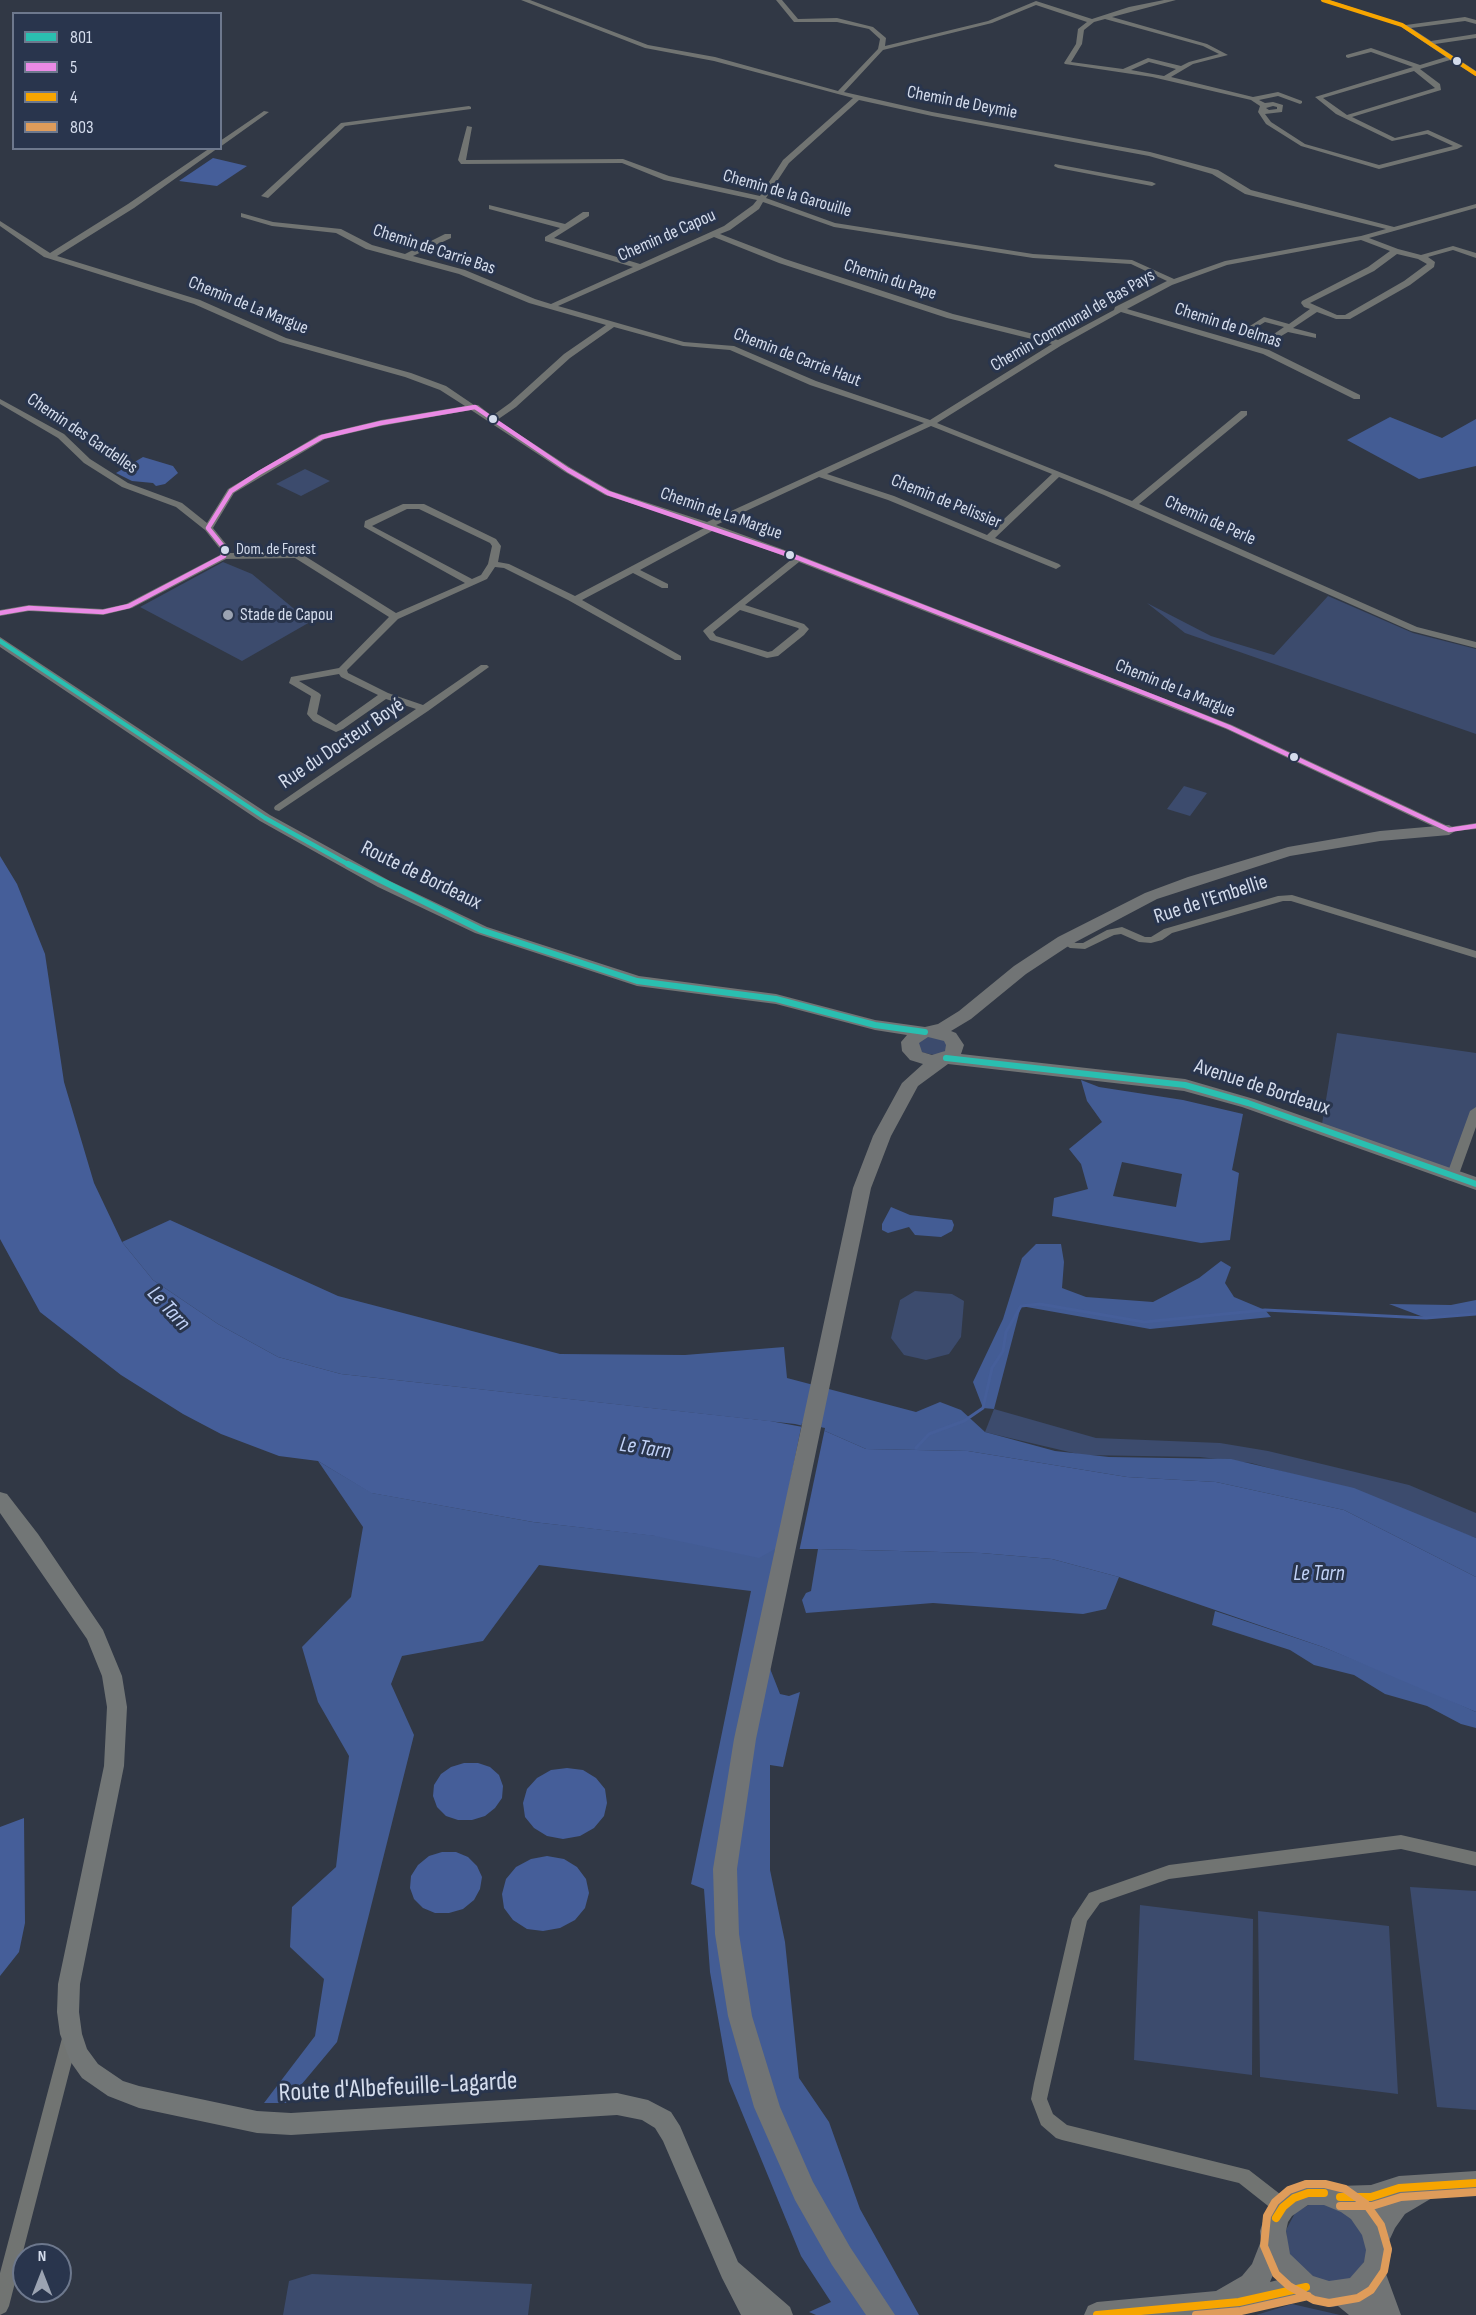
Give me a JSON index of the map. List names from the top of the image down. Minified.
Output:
{"streets":{"main road":["Route de Bordeaux","Avenue de Bordeaux","Route d'Albefeuille-Lagarde"],"street":["Chemin de Deymie","Chemin de la Garouille","Chemin de Capou","Chemin de Carrie Bas","Chemin du Pape","Chemin de La Margue","Chemin Communal de Bas Pays","Chemin de Delmas","Chemin de Carrie Haut","Chemin des Gardelles","Chemin de Pelissier","Chemin de Perle","Rue du Docteur Boyé","Rue de l'Embellie"]},"crossings":[["Chemin de Deymie","Chemin de Capou"],["Chemin de Deymie","Chemin Communal de Bas Pays"],["Chemin de la Garouille","Chemin de Capou"],["Chemin de la Garouille","Chemin Communal de Bas Pays"],["Chemin de Capou","Chemin de Carrie Bas"],["Chemin de Capou","Chemin du Pape"],["Chemin de Carrie Bas","Chemin de Carrie Haut"],["Chemin du Pape","Chemin Communal de Bas Pays"],["Chemin de La Margue","Chemin Communal de Bas Pays"],["Chemin Communal de Bas Pays","Chemin de Delmas"],["Chemin Communal de Bas Pays","Chemin de Carrie Haut"],["Chemin Communal de Bas Pays","Chemin de Pelissier"],["Chemin Communal de Bas Pays","Chemin de Perle"],["Chemin de Carrie Haut","Chemin de Perle"],["Route de Bordeaux","Avenue de Bordeaux"]],"water":["Le Tarn"],"places":["Dom. de Forest","Stade de Capou"],"lines":["transit line 4","transit line 5","transit line 801","transit line 803"],"legend":["801","5","4","803"],"north":"top"}
